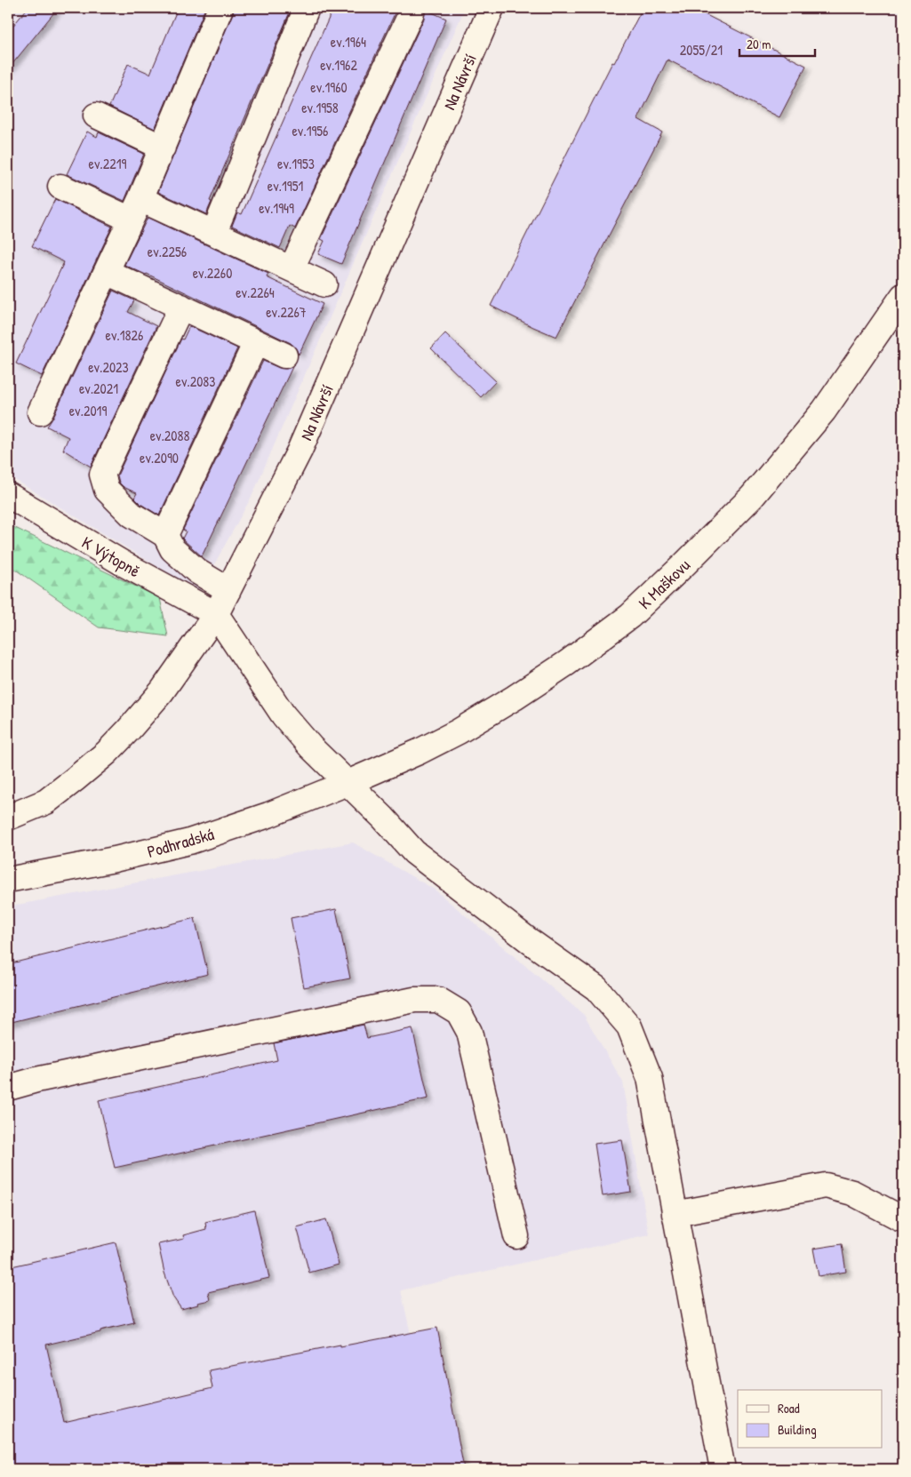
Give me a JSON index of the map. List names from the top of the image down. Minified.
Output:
{"streets":{"street":["Na Návrší","K Výtopně","K Maškovu","Podhradská"]},"crossings":[["Na Návrší","K Výtopně"],["K Maškovu","Podhradská"]],"house_numbers":["ev.1964","2055/21","ev.1962","ev.1960","ev.1958","ev.1956","ev.2219","ev.1953","ev.1951","ev.1949","ev.2256","ev.2260","ev.2264","ev.2267","ev.1826","ev.2023","ev.2083","ev.2021","ev.2019","ev.2088","ev.2090"],"legend":["Road","Building"],"scale_bar":"20 m"}
